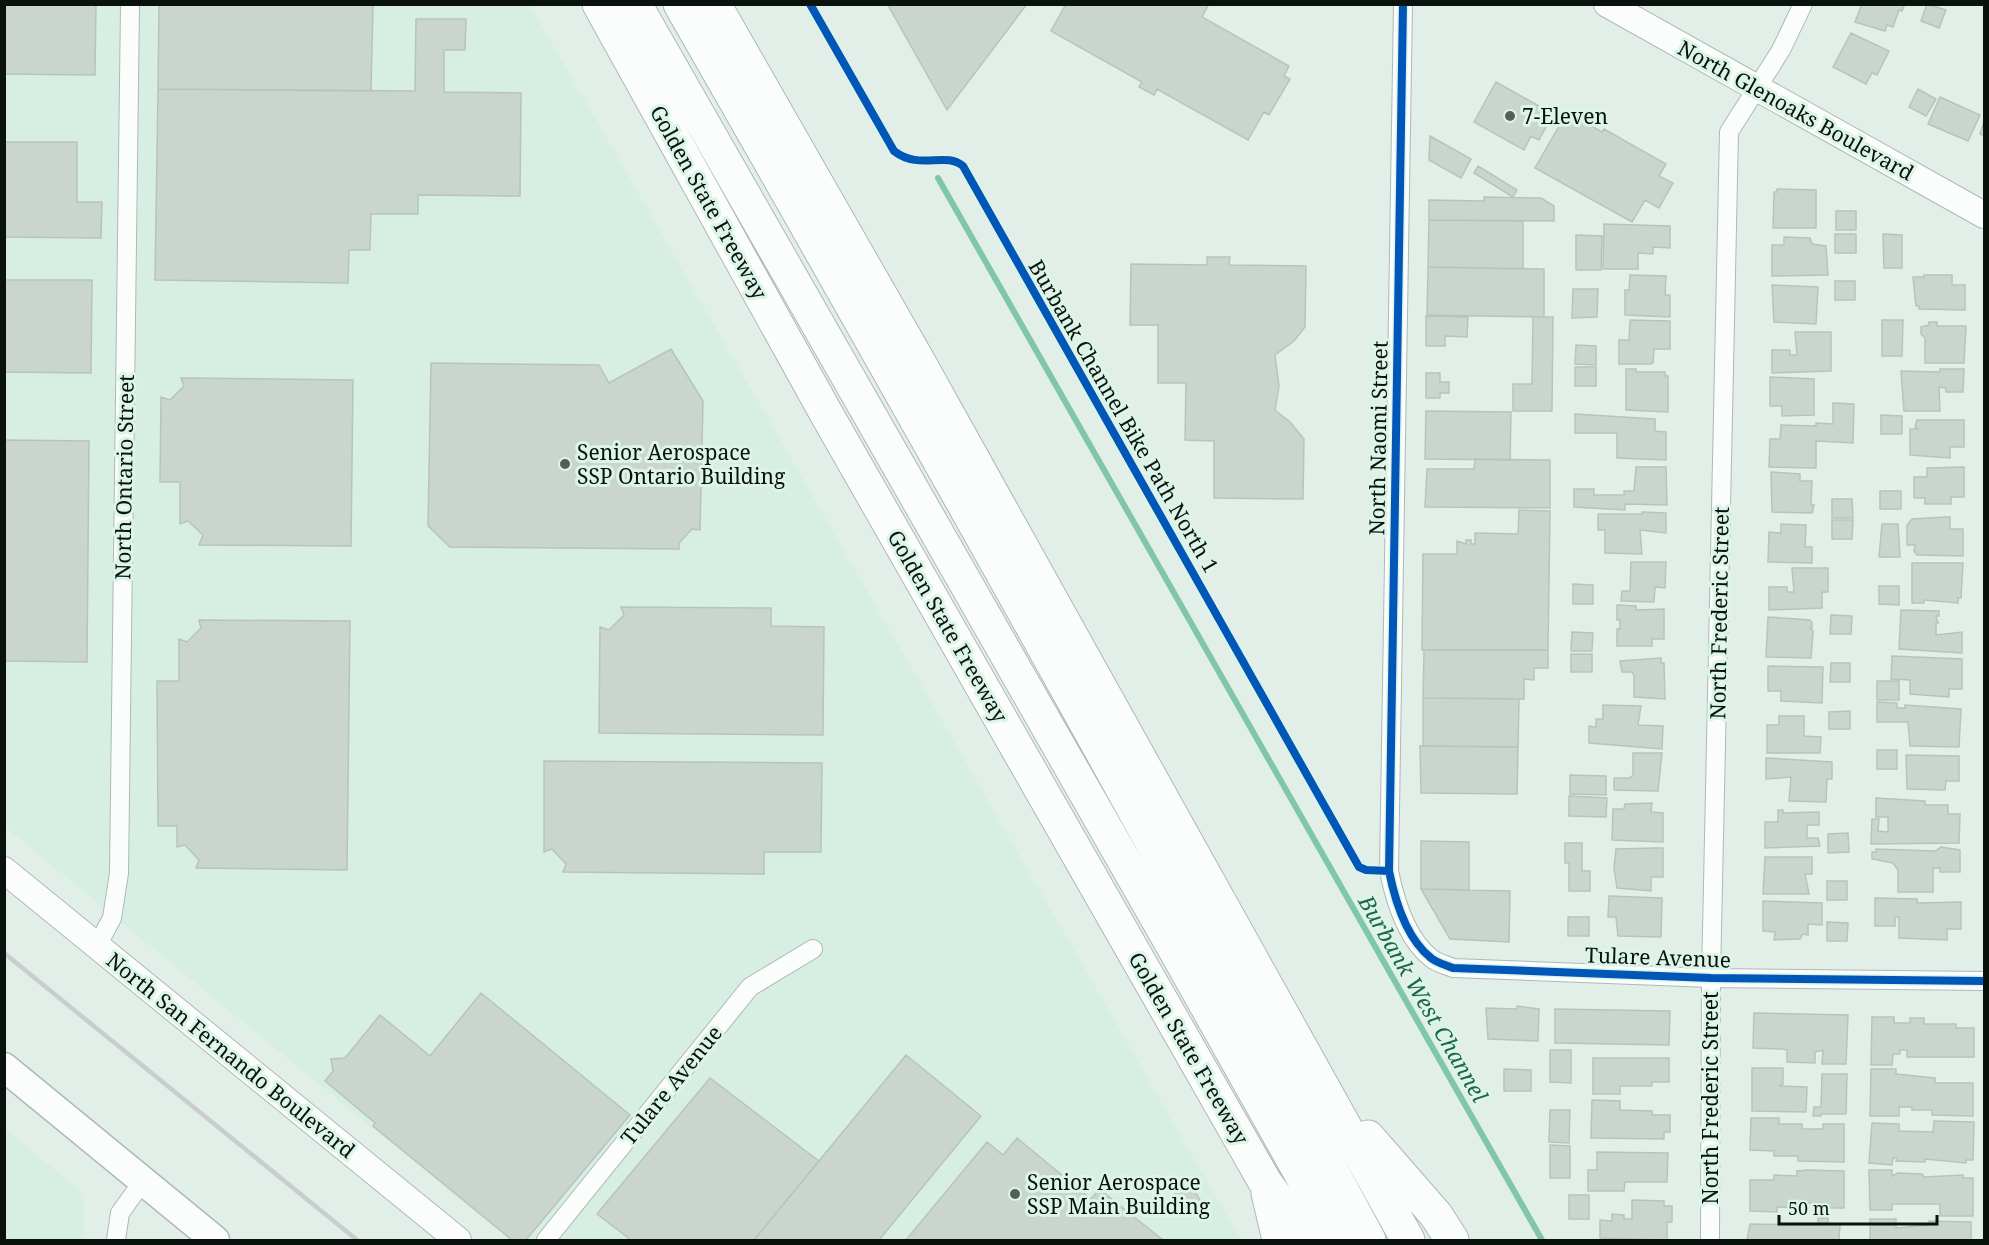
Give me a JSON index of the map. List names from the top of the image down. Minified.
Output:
{"streets":{"highway":["Golden State Freeway"],"street":["North Glenoaks Boulevard","North Naomi Street","North Ontario Street","North Frederic Street","Tulare Avenue","North San Fernando Boulevard"],"cycle path":["Burbank Channel Bike Path North 1"]},"crossings":[["North Glenoaks Boulevard","North Frederic Street"],["North Naomi Street","Tulare Avenue"],["North Ontario Street","North San Fernando Boulevard"],["North Frederic Street","Tulare Avenue"]],"water":["Burbank West Channel"],"places":["7-Eleven","Senior Aerospace SSP Ontario Building","Senior Aerospace SSP Main Building"],"scale_bar":"50 m"}
